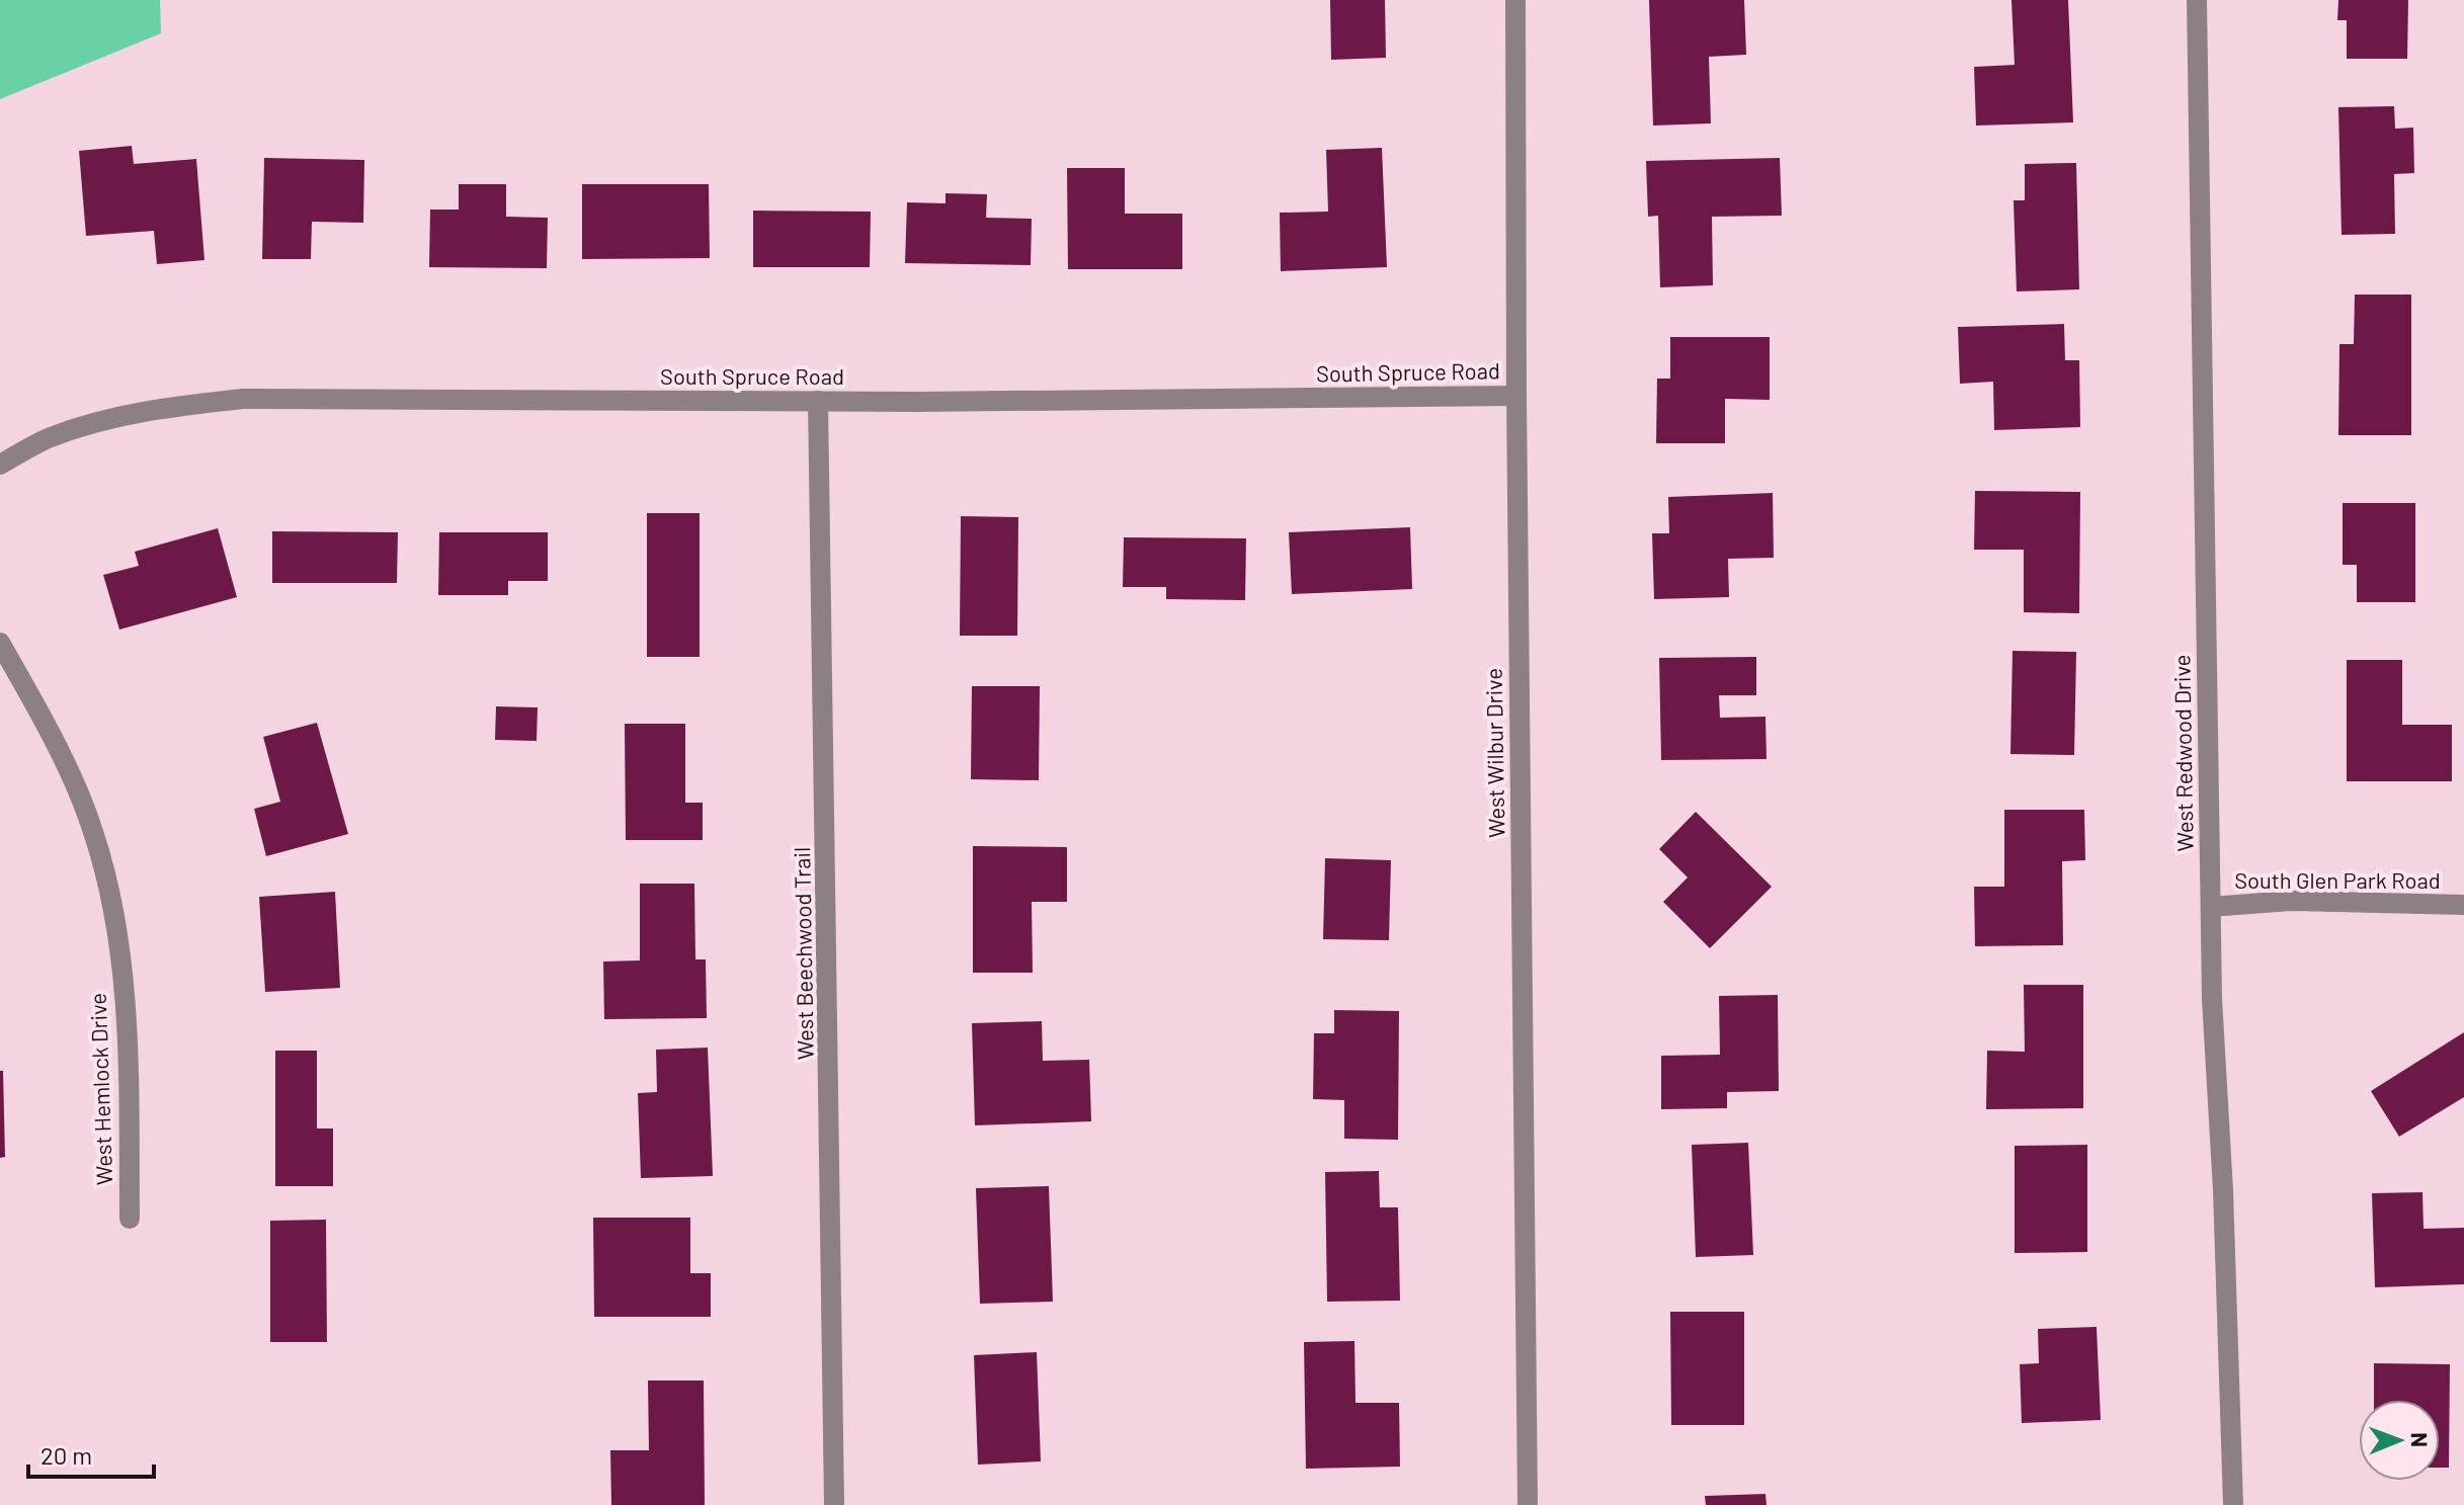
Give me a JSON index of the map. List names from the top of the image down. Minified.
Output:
{"streets":{"street":["South Spruce Road","West Wilbur Drive","West Redwood Drive","South Glen Park Road","West Beechwood Trail","West Hemlock Drive"]},"crossings":[["South Spruce Road","West Wilbur Drive"],["South Spruce Road","West Beechwood Trail"],["West Redwood Drive","South Glen Park Road"]],"scale_bar":"20 m","north":"right"}
